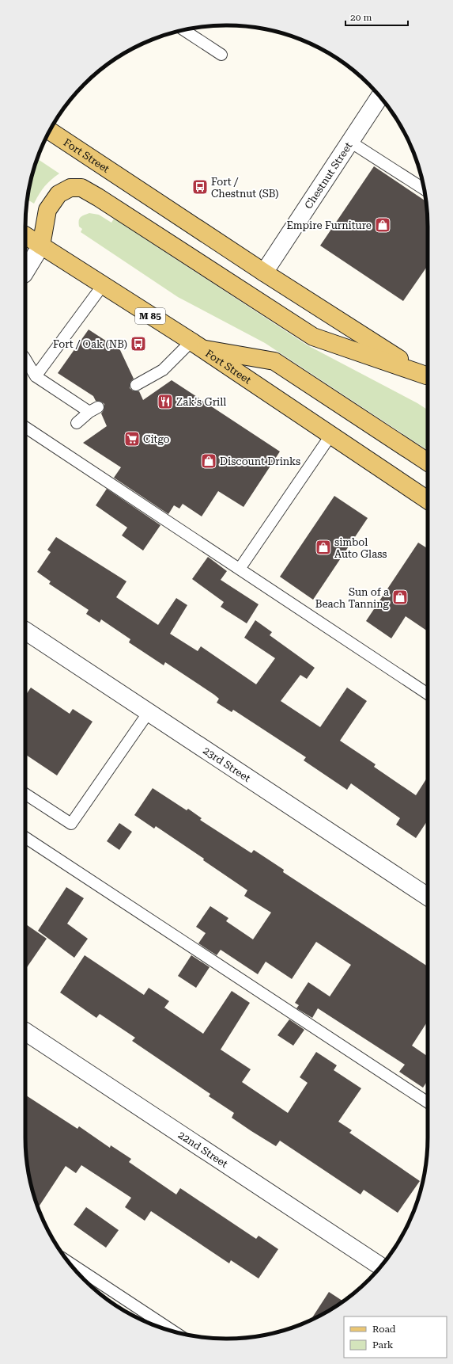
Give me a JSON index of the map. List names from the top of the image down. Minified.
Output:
{"streets":{"main road":["Fort Street","M 85"],"street":["Chestnut Street","23rd Street","22nd Street"]},"crossings":[["Fort Street","Chestnut Street"]],"places":{"bus stop":["Fort / Chestnut (SB)","Fort / Oak (NB)"],"shop":["Empire Furniture","Discount Drinks","simbol Auto Glass","Sun of a Beach Tanning"],"restaurant":["Zak's Grill"],"supermarket":["Citgo"]},"legend":["Road","Park"],"scale_bar":"20 m"}
